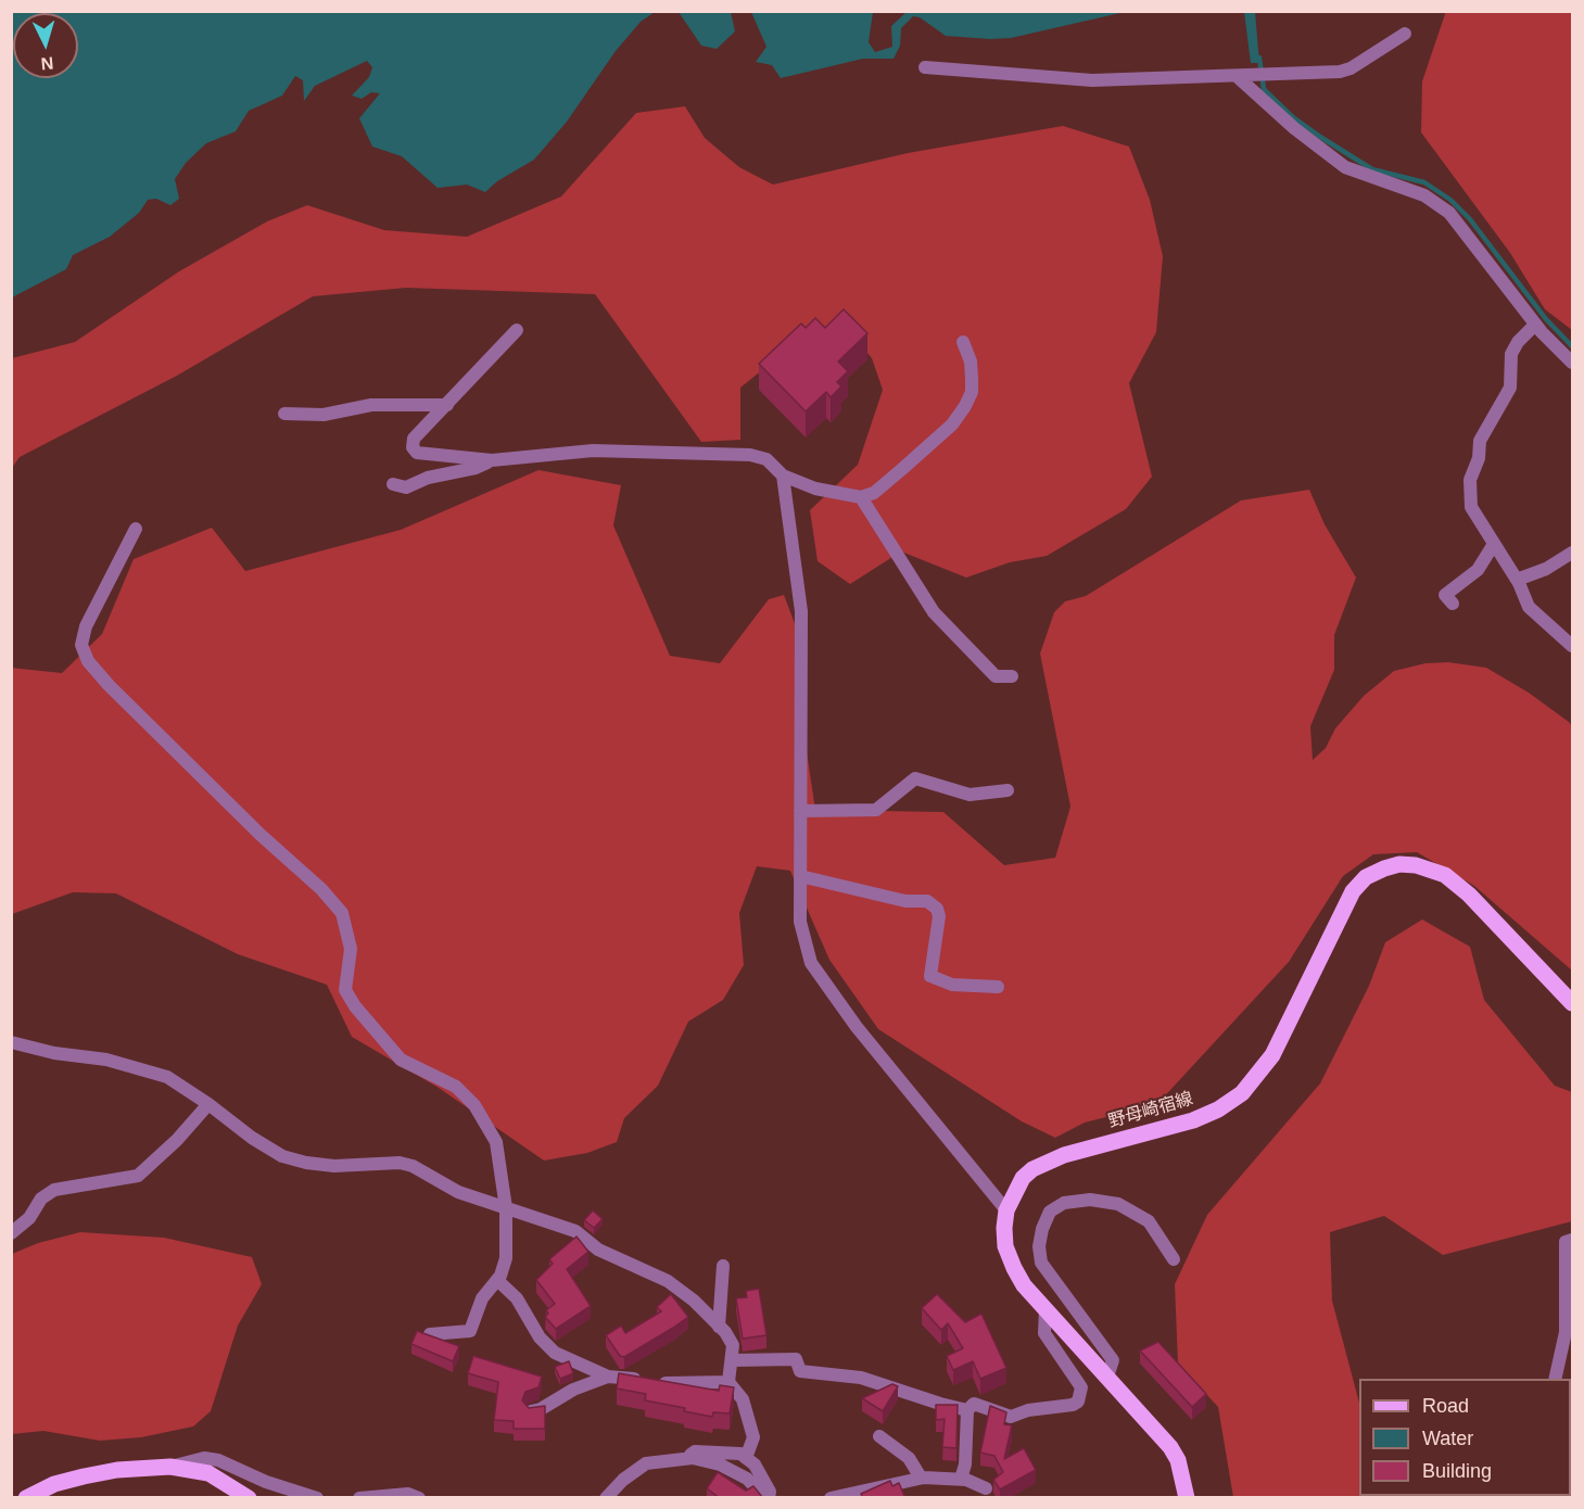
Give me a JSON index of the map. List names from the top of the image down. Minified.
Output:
{"streets":{"main road":["野母崎宿線"]},"legend":["Road","Water","Building"],"north":"bottom"}
